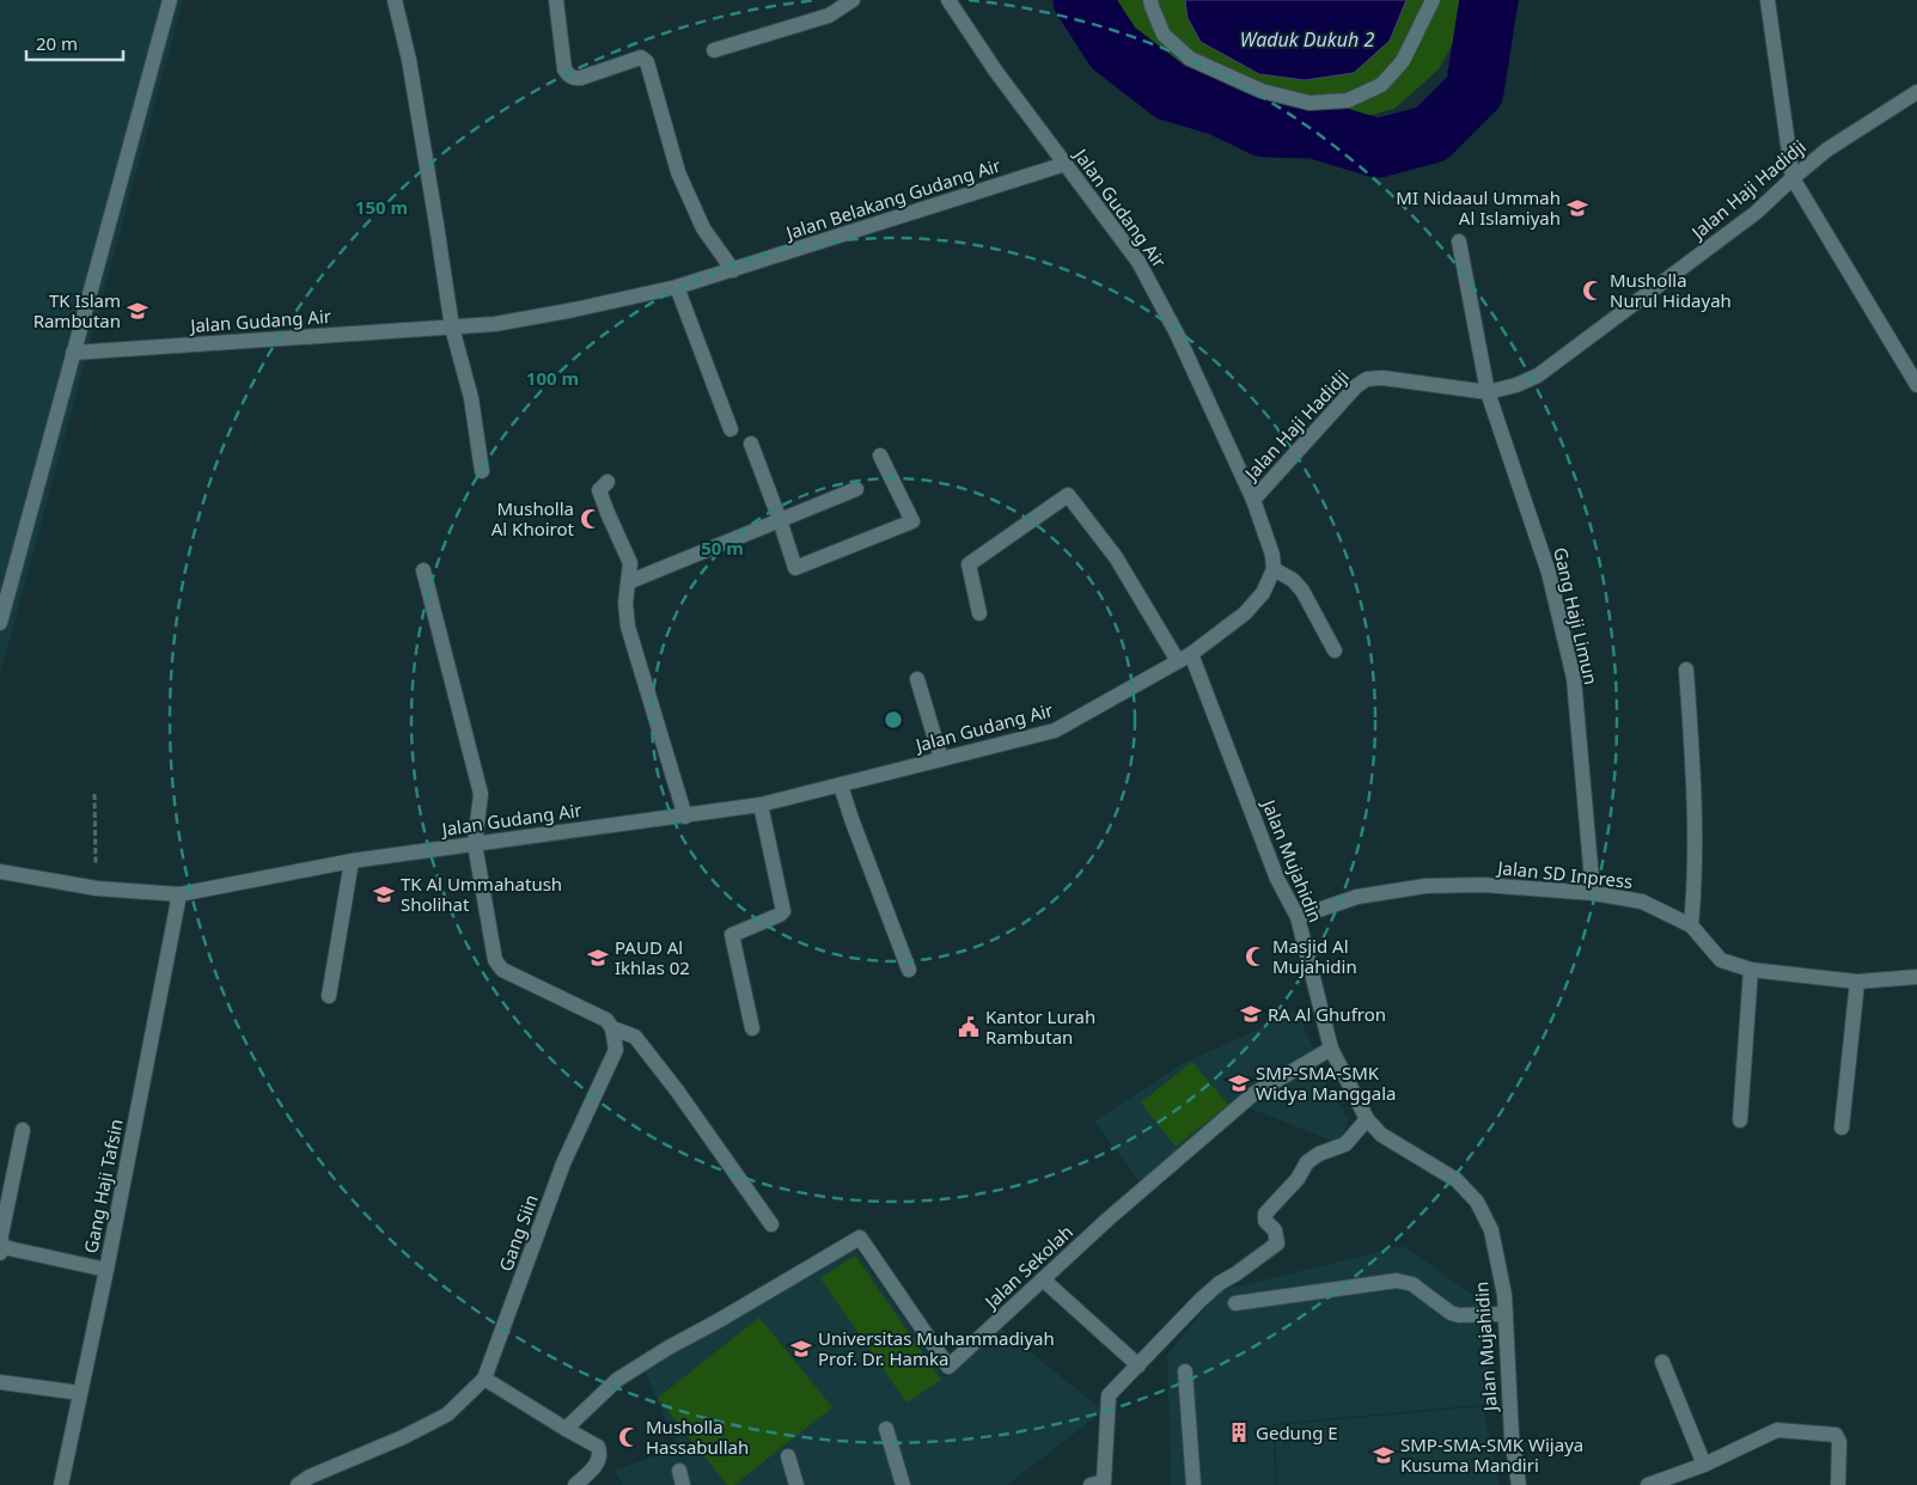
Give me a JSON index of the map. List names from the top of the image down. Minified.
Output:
{"streets":{"street":["Jalan Haji Hadidji","Jalan Belakang Gudang Air","Jalan Gudang Air","Gang Haji Limun","Jalan Mujahidin","Jalan SD Inpress","Gang Haji Tafsin","Gang Siin","Jalan Sekolah"]},"crossings":[["Jalan Haji Hadidji","Jalan Gudang Air"],["Jalan Haji Hadidji","Gang Haji Limun"],["Jalan Belakang Gudang Air","Jalan Gudang Air"],["Jalan Gudang Air","Jalan Mujahidin"],["Jalan Gudang Air","Gang Haji Tafsin"],["Gang Haji Limun","Jalan SD Inpress"],["Jalan Mujahidin","Jalan SD Inpress"],["Jalan Mujahidin","Jalan Sekolah"]],"water":["Waduk Dukuh 2"],"places":{"school or university":["MI Nidaaul Ummah Al Islamiyah","TK Islam Rambutan","TK Al Ummahatush Sholihat","PAUD Al Ikhlas 02","RA Al Ghufron","SMP-SMA-SMK Widya Manggala","Universitas Muhammadiyah Prof. Dr. Hamka","SMP-SMA-SMK Wijaya Kusuma Mandiri"],"mosque":["Musholla Nurul Hidayah","Musholla Al Khoirot","Masjid Al Mujahidin","Musholla Hassabullah"],"public building":["Kantor Lurah Rambutan"],"building":["Gedung E"]},"scale_bar":"20 m","rings":["150 m","100 m","50 m"]}
